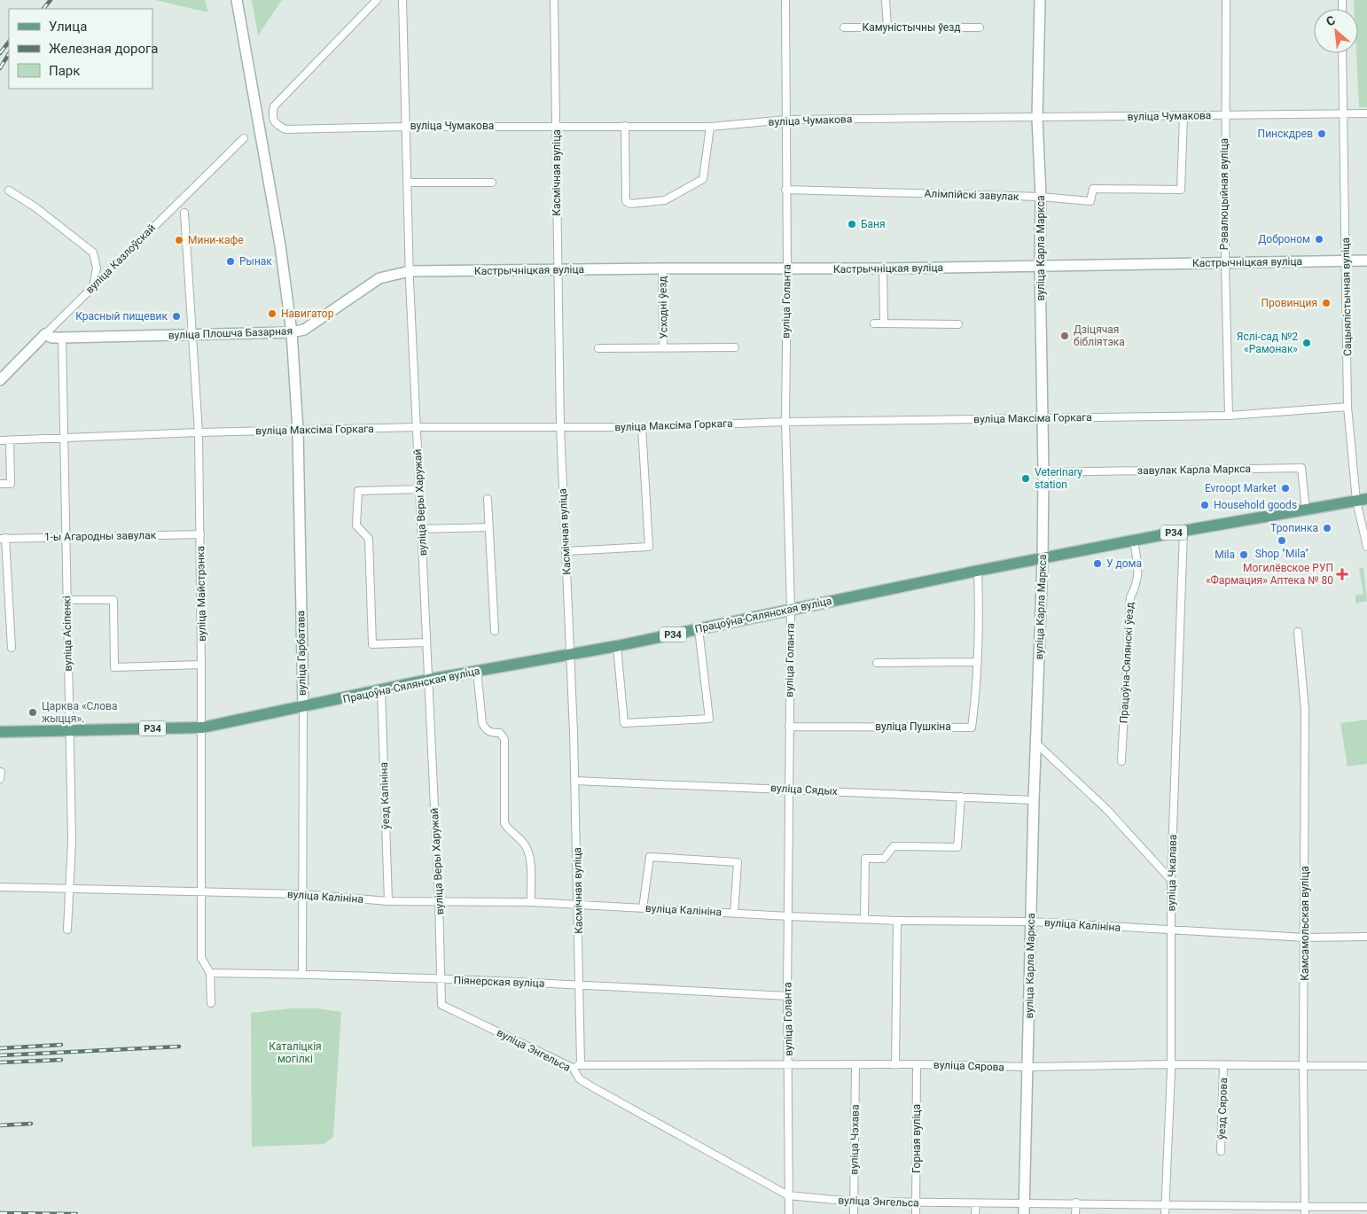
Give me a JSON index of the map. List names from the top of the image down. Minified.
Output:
{"streets":{"main road":["Р34","Працоўна-Сялянская вуліца"],"street":["Камуністычны ўезд","вуліца Чумакова","Касмічная вуліца","Рэвалюцыйная вуліца","Алімпійскі завулак","вуліца Карла Маркса","вуліца Казлоўскай","Кастрычніцкая вуліца","Сацыялістычная вуліца","вуліца Голанта","Усходні ўезд","вуліца Плошча Базарная","вуліца Максіма Горкага","завулак Карла Маркса","вуліца Веры Харужай","1-ы Агародны завулак","вуліца Майстрэнка","вуліца Асіпенкі","вуліца Гарбатава","Працоўна-Сялянскі ўезд","вуліца Пушкіна","вуліца Сядых","ўезд Калініна","вуліца Чкалава","вуліца Калініна","Камсамольская вуліца","Піянерская вуліца","вуліца Энгельса","вуліца Сярова","ўезд Сярова","Горная вуліца","вуліца Чэхава"]},"crossings":[["вуліца Чумакова","Касмічная вуліца"],["вуліца Чумакова","Рэвалюцыйная вуліца"],["вуліца Чумакова","Алімпійскі завулак"],["вуліца Чумакова","вуліца Карла Маркса"],["вуліца Чумакова","Сацыялістычная вуліца"],["вуліца Чумакова","вуліца Голанта"],["вуліца Чумакова","вуліца Веры Харужай"],["Касмічная вуліца","Кастрычніцкая вуліца"],["Касмічная вуліца","вуліца Максіма Горкага"],["Касмічная вуліца","Працоўна-Сялянская вуліца"],["Касмічная вуліца","вуліца Сядых"],["Касмічная вуліца","вуліца Калініна"],["Касмічная вуліца","Піянерская вуліца"],["Касмічная вуліца","вуліца Сярова"],["Рэвалюцыйная вуліца","Кастрычніцкая вуліца"],["Рэвалюцыйная вуліца","вуліца Максіма Горкага"],["Алімпійскі завулак","вуліца Карла Маркса"],["Алімпійскі завулак","вуліца Голанта"],["вуліца Карла Маркса","Кастрычніцкая вуліца"],["вуліца Карла Маркса","вуліца Максіма Горкага"],["вуліца Карла Маркса","завулак Карла Маркса"],["вуліца Карла Маркса","Працоўна-Сялянская вуліца"],["вуліца Карла Маркса","вуліца Сядых"],["вуліца Карла Маркса","вуліца Калініна"],["вуліца Карла Маркса","вуліца Энгельса"],["вуліца Карла Маркса","вуліца Сярова"],["Кастрычніцкая вуліца","Сацыялістычная вуліца"],["Кастрычніцкая вуліца","вуліца Голанта"],["Кастрычніцкая вуліца","Усходні ўезд"],["Кастрычніцкая вуліца","вуліца Плошча Базарная"],["Кастрычніцкая вуліца","вуліца Веры Харужай"],["Сацыялістычная вуліца","вуліца Максіма Горкага"],["Сацыялістычная вуліца","Працоўна-Сялянская вуліца"],["вуліца Голанта","вуліца Максіма Горкага"],["вуліца Голанта","Працоўна-Сялянская вуліца"],["вуліца Голанта","вуліца Пушкіна"],["вуліца Голанта","вуліца Сядых"],["вуліца Голанта","вуліца Калініна"],["вуліца Голанта","Піянерская вуліца"],["вуліца Голанта","вуліца Энгельса"],["вуліца Голанта","вуліца Сярова"],["вуліца Плошча Базарная","вуліца Веры Харужай"],["вуліца Плошча Базарная","вуліца Майстрэнка"],["вуліца Плошча Базарная","вуліца Асіпенкі"],["вуліца Плошча Базарная","вуліца Гарбатава"],["вуліца Максіма Горкага","вуліца Веры Харужай"],["вуліца Максіма Горкага","вуліца Майстрэнка"],["вуліца Максіма Горкага","вуліца Асіпенкі"],["вуліца Максіма Горкага","вуліца Гарбатава"],["завулак Карла Маркса","Працоўна-Сялянская вуліца"],["вуліца Веры Харужай","Працоўна-Сялянская вуліца"],["вуліца Веры Харужай","вуліца Калініна"],["вуліца Веры Харужай","Піянерская вуліца"],["вуліца Веры Харужай","вуліца Энгельса"],["1-ы Агародны завулак","вуліца Майстрэнка"],["1-ы Агародны завулак","вуліца Асіпенкі"],["вуліца Майстрэнка","Працоўна-Сялянская вуліца"],["вуліца Майстрэнка","вуліца Калініна"],["вуліца Майстрэнка","Піянерская вуліца"],["Працоўна-Сялянская вуліца","вуліца Асіпенкі"],["Працоўна-Сялянская вуліца","вуліца Гарбатава"],["Працоўна-Сялянская вуліца","Працоўна-Сялянскі ўезд"],["Працоўна-Сялянская вуліца","вуліца Пушкіна"],["Працоўна-Сялянская вуліца","ўезд Калініна"],["Працоўна-Сялянская вуліца","вуліца Чкалава"],["вуліца Асіпенкі","вуліца Калініна"],["вуліца Гарбатава","вуліца Калініна"],["вуліца Гарбатава","Піянерская вуліца"],["ўезд Калініна","вуліца Калініна"],["вуліца Чкалава","вуліца Калініна"],["вуліца Чкалава","вуліца Энгельса"],["вуліца Чкалава","вуліца Сярова"],["вуліца Калініна","Камсамольская вуліца"],["Камсамольская вуліца","вуліца Энгельса"],["Камсамольская вуліца","вуліца Сярова"],["вуліца Энгельса","вуліца Сярова"],["вуліца Энгельса","Горная вуліца"],["вуліца Энгельса","вуліца Чэхава"],["вуліца Сярова","ўезд Сярова"],["вуліца Сярова","Горная вуліца"],["вуліца Сярова","вуліца Чэхава"]],"parks":["Каталіцкія могілкі"],"places":{"other":["Пинскдрев","Баня","Доброном","Мини-кафе","Рынак","Провинция","Навигатор","Красный пищевик","Дзіцячая бібліятэка","Яслі-сад №2 «Рамонак»","Veterinary station","Evroopt Market","Household goods","Тропинка","Shop \"Mila\"","Mila","У дома","Царква «Слова жыцця»."],"health":["Могилёвское РУП «Фармация» Аптека № 80"]},"legend":["Улица","Железная дорога","Парк"],"north":"top left"}
